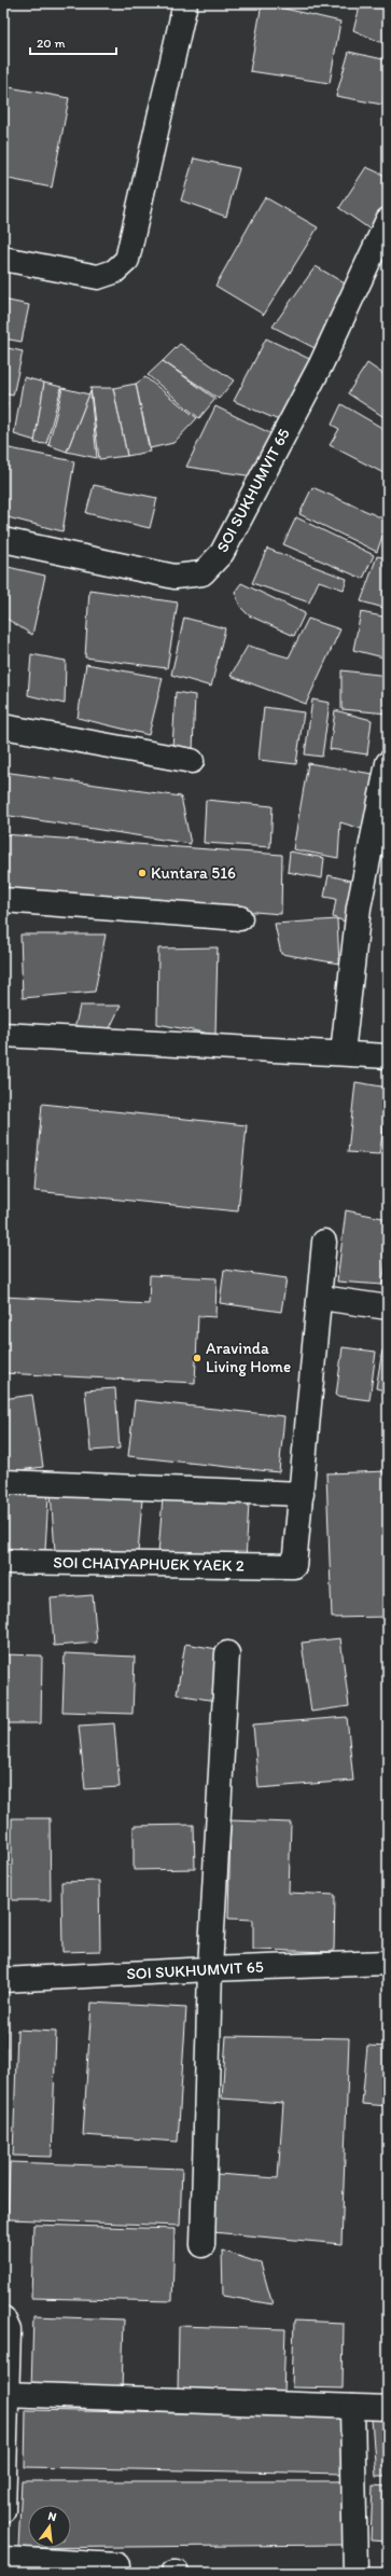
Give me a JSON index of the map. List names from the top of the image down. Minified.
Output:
{"streets":{"street":["SOI SUKHUMVIT 65","SOI CHAIYAPHUEK YAEK 2"]},"places":["Kuntara 516","Aravinda Living Home"],"scale_bar":"20 m","north":"top"}
